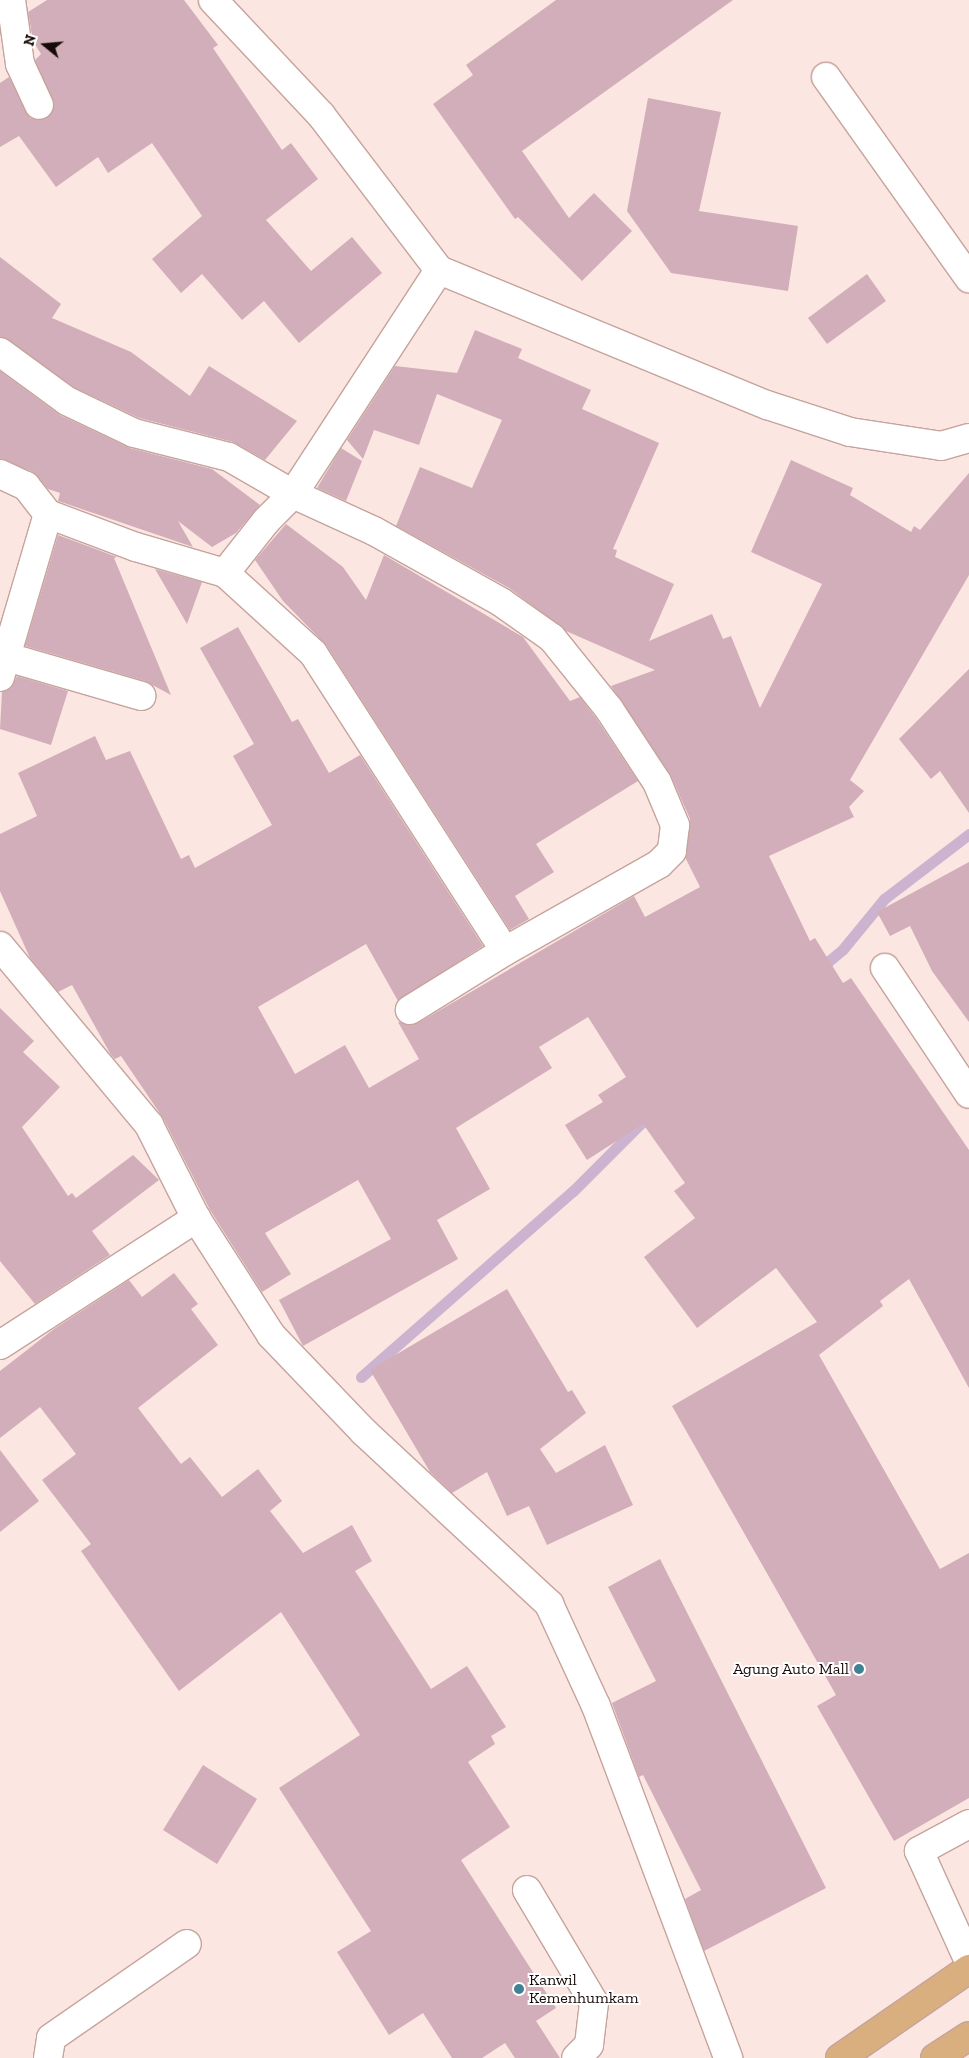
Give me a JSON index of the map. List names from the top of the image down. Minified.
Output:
{"places":["Agung Auto Mall","Kanwil Kemenhumkam"],"north":"left"}
